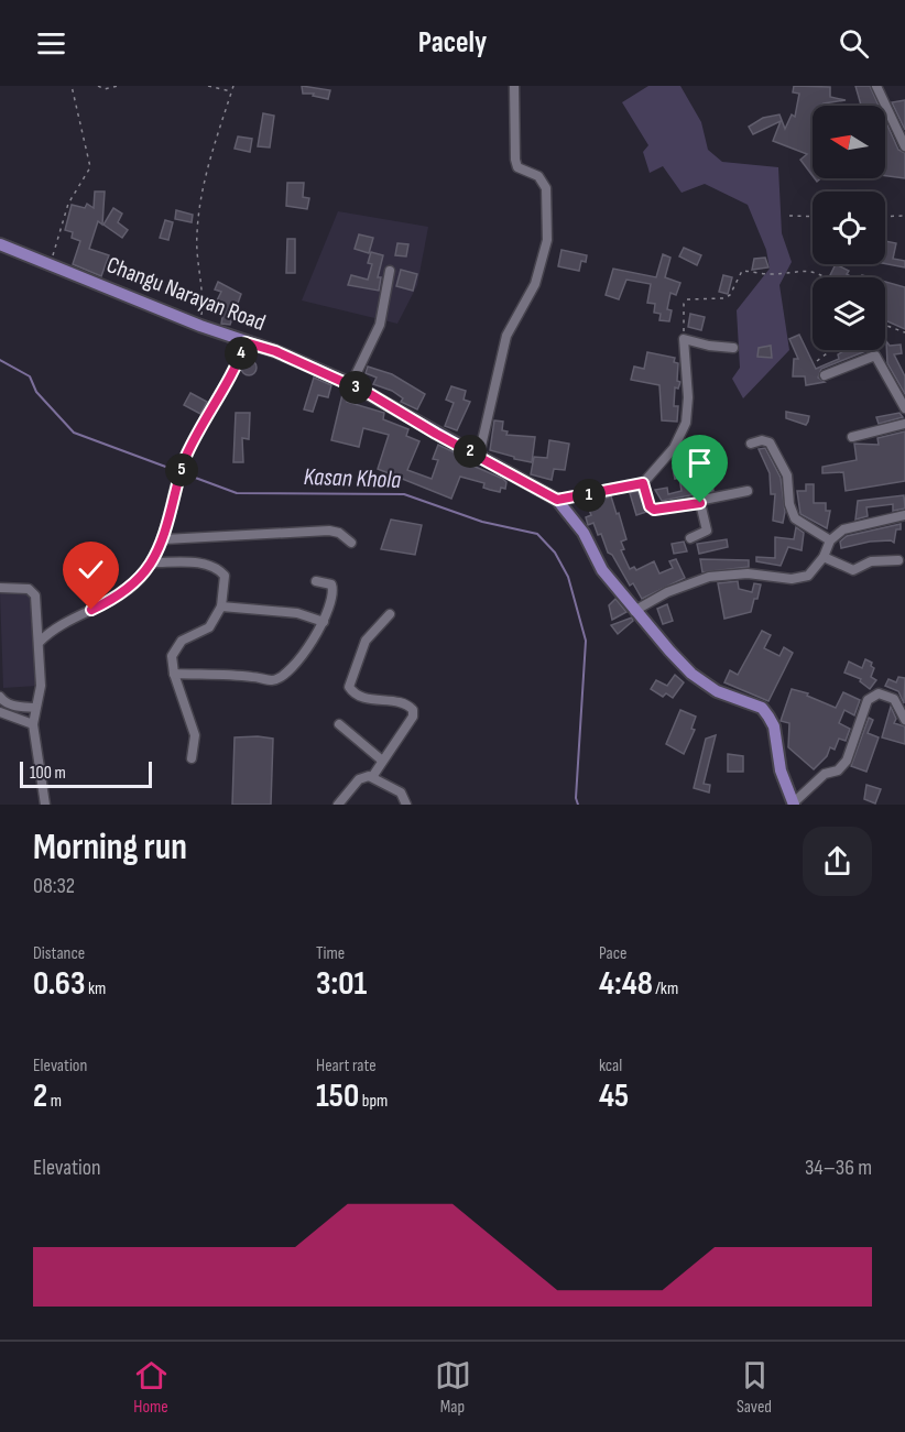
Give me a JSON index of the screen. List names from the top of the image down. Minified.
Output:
{"streets":{"main road":["Changu Narayan Road"]},"water":["Kasan Khola"],"scale_bar":"100 m","north":"left","page":{"header":"Pacely","pins":["4","3","2","5","1"],"scale":"100 m","heading":["Morning run","08:32"],"stats":[["Distance","0.63 km"],["Time","3:01"],["Pace","4:48 /km"],["Elevation","2 m"],["Heart rate","150 bpm"],["kcal","45"]],"chart":["Elevation","34–36 m"],"tabs":["Home","Map","Saved"]}}
